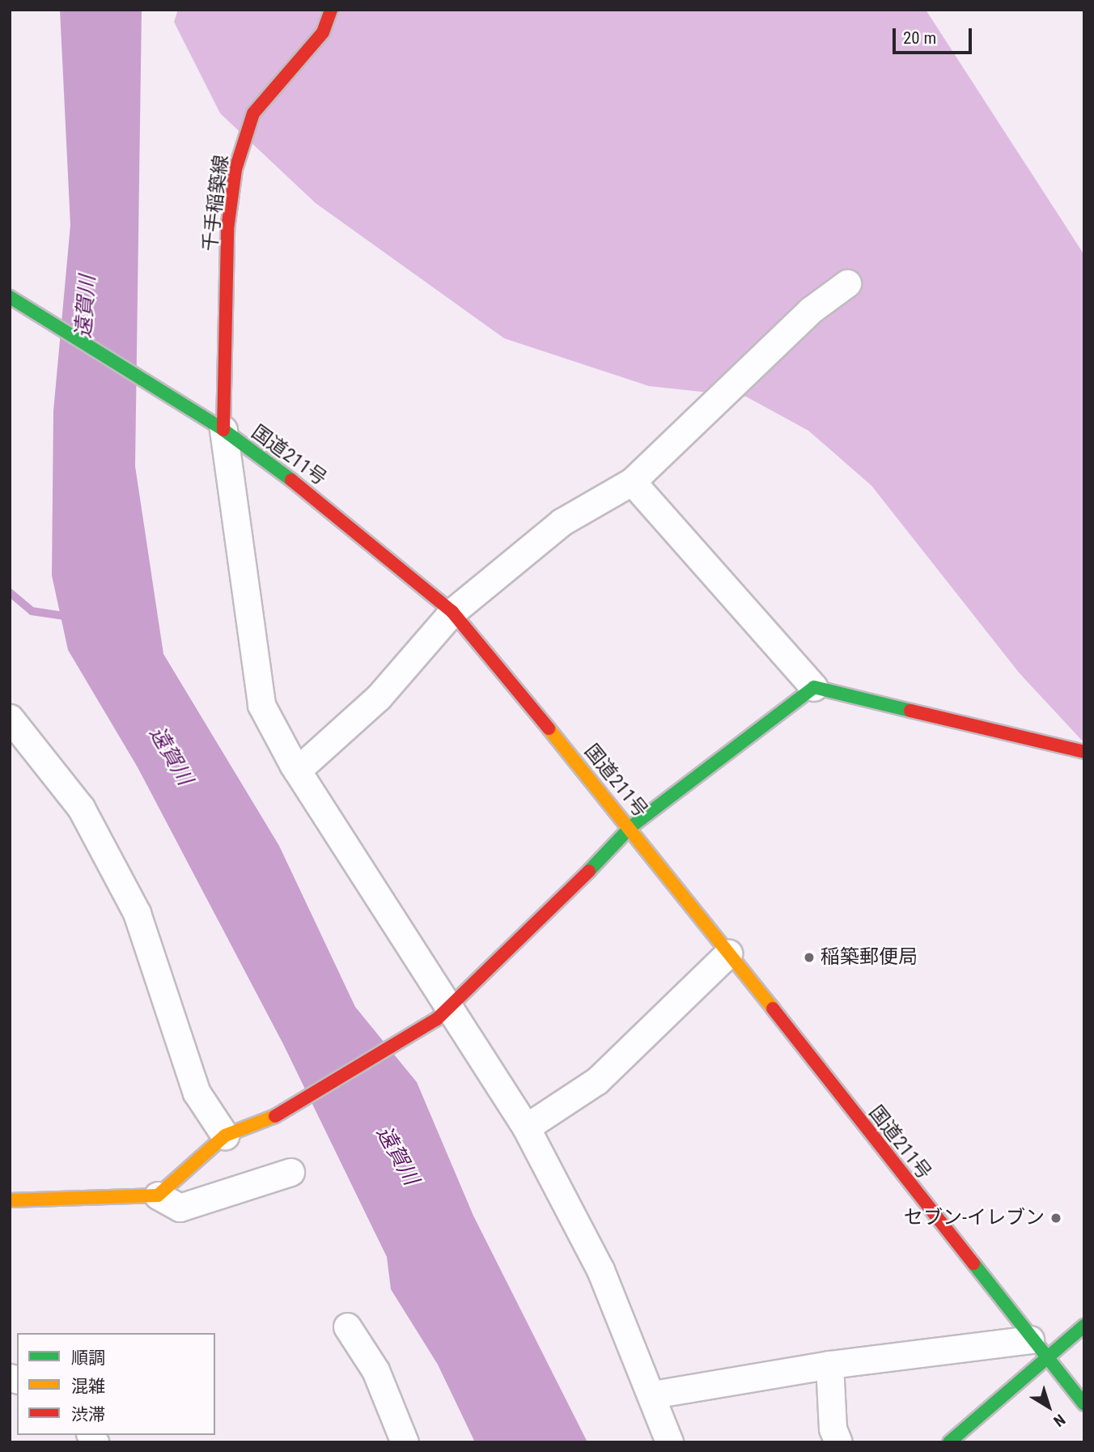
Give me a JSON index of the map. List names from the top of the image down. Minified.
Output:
{"streets":{"main road":["千手稲築線","国道211号"]},"crossings":[["千手稲築線","国道211号"]],"water":["遠賀川"],"places":["稲築郵便局","セブン-イレブン"],"legend":["順調","混雑","渋滞"],"scale_bar":"20 m","north":"bottom right"}
